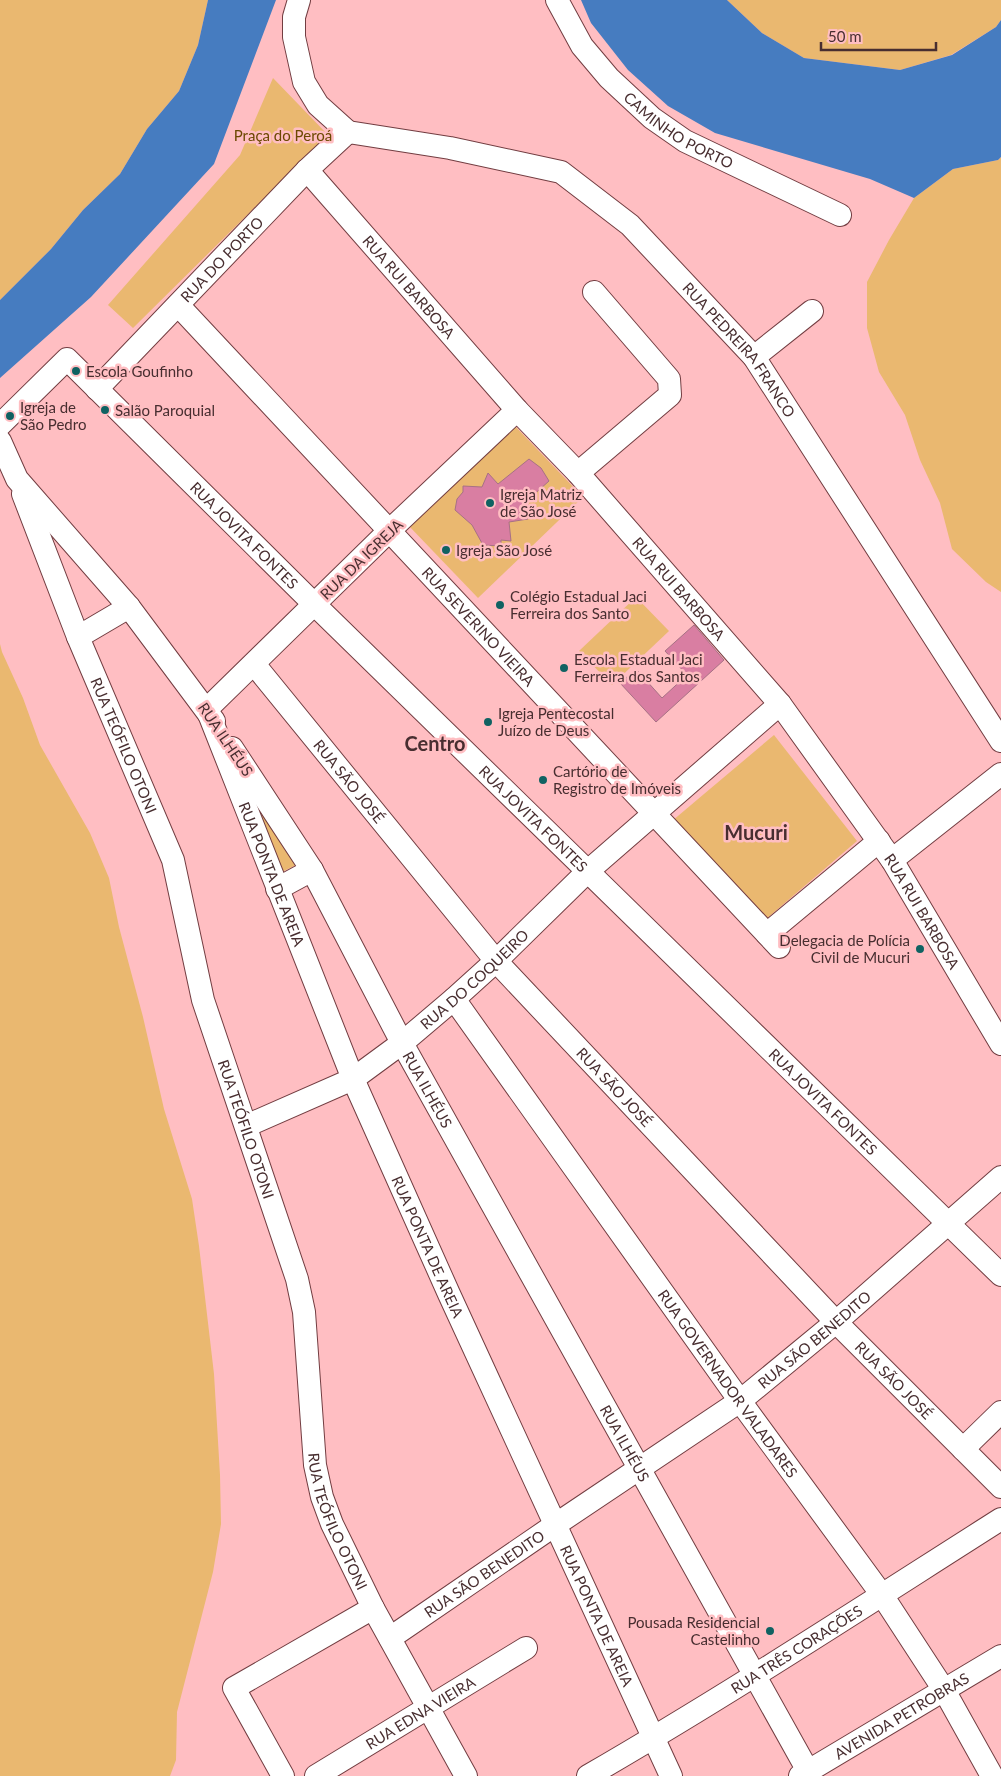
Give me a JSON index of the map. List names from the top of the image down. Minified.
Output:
{"streets":{"street":["CAMINHO PORTO","RUA DO PORTO","RUA RUI BARBOSA","RUA PEDREIRA FRANCO","RUA JOVITA FONTES","RUA DA IGREJA","RUA SEVERINO VIEIRA","RUA ILHÉUS","RUA TEÓFILO OTONI","RUA SÃO JOSÉ","RUA PONTA DE AREIA","RUA DO COQUEIRO","RUA SÃO BENEDITO","RUA GOVERNADOR VALADARES","RUA TRÊS CORAÇÕES","RUA EDNA VIEIRA","AVENIDA PETROBRAS"]},"crossings":[["RUA DO PORTO","RUA RUI BARBOSA"],["RUA DO PORTO","RUA PEDREIRA FRANCO"],["RUA DO PORTO","RUA JOVITA FONTES"],["RUA DO PORTO","RUA SEVERINO VIEIRA"],["RUA RUI BARBOSA","RUA DA IGREJA"],["RUA RUI BARBOSA","RUA SEVERINO VIEIRA"],["RUA RUI BARBOSA","RUA DO COQUEIRO"],["RUA JOVITA FONTES","RUA DA IGREJA"],["RUA JOVITA FONTES","RUA DO COQUEIRO"],["RUA JOVITA FONTES","RUA SÃO BENEDITO"],["RUA DA IGREJA","RUA SEVERINO VIEIRA"],["RUA DA IGREJA","RUA ILHÉUS"],["RUA DA IGREJA","RUA SÃO JOSÉ"],["RUA DA IGREJA","RUA PONTA DE AREIA"],["RUA SEVERINO VIEIRA","RUA DO COQUEIRO"],["RUA ILHÉUS","RUA TEÓFILO OTONI"],["RUA ILHÉUS","RUA PONTA DE AREIA"],["RUA ILHÉUS","RUA DO COQUEIRO"],["RUA ILHÉUS","RUA SÃO BENEDITO"],["RUA ILHÉUS","RUA TRÊS CORAÇÕES"],["RUA ILHÉUS","AVENIDA PETROBRAS"],["RUA TEÓFILO OTONI","RUA DO COQUEIRO"],["RUA TEÓFILO OTONI","RUA SÃO BENEDITO"],["RUA TEÓFILO OTONI","RUA EDNA VIEIRA"],["RUA SÃO JOSÉ","RUA DO COQUEIRO"],["RUA SÃO JOSÉ","RUA SÃO BENEDITO"],["RUA PONTA DE AREIA","RUA DO COQUEIRO"],["RUA PONTA DE AREIA","RUA SÃO BENEDITO"],["RUA PONTA DE AREIA","RUA TRÊS CORAÇÕES"],["RUA DO COQUEIRO","RUA GOVERNADOR VALADARES"],["RUA SÃO BENEDITO","RUA GOVERNADOR VALADARES"],["RUA GOVERNADOR VALADARES","RUA TRÊS CORAÇÕES"],["RUA GOVERNADOR VALADARES","AVENIDA PETROBRAS"]],"districts":["Centro","Mucuri"],"parks":["Praça do Peroá"],"places":["Escola Goufinho","Salão Paroquial","Igreja de São Pedro","Igreja Matriz de São José","Igreja São José","Colégio Estadual Jaci Ferreira dos Santo","Escola Estadual Jaci Ferreira dos Santos","Igreja Pentecostal Juízo de Deus","Cartório de Registro de Imóveis","Delegacia de Polícia Civil de Mucuri","Pousada Residencial Castelinho"],"scale_bar":"50 m"}
